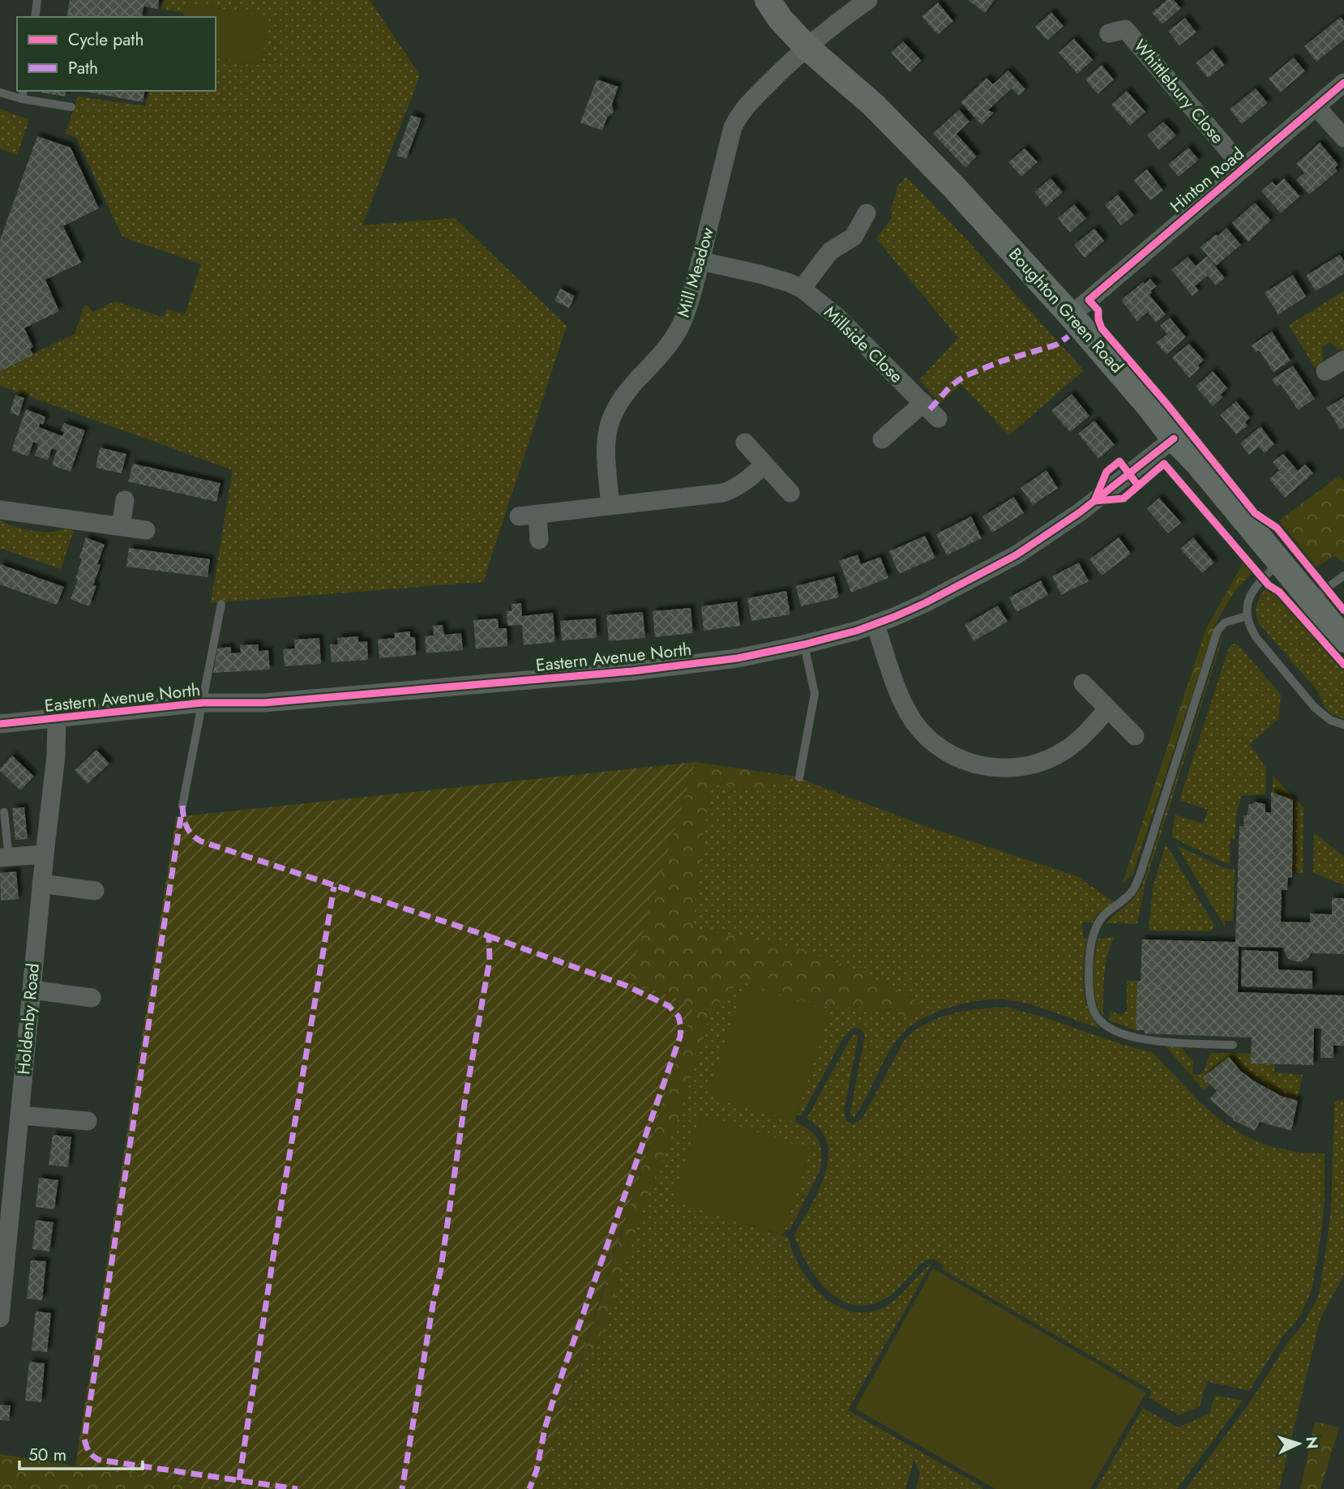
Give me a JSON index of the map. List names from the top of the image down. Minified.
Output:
{"streets":{"street":["Whittlebury Close","Hinton Road","Mill Meadow","Boughton Green Road","Millside Close","Eastern Avenue North","Holdenby Road"]},"crossings":[["Whittlebury Close","Hinton Road"],["Hinton Road","Boughton Green Road"],["Mill Meadow","Boughton Green Road"],["Mill Meadow","Millside Close"],["Boughton Green Road","Eastern Avenue North"],["Eastern Avenue North","Holdenby Road"]],"legend":["Cycle path","Path"],"scale_bar":"50 m","north":"right"}
